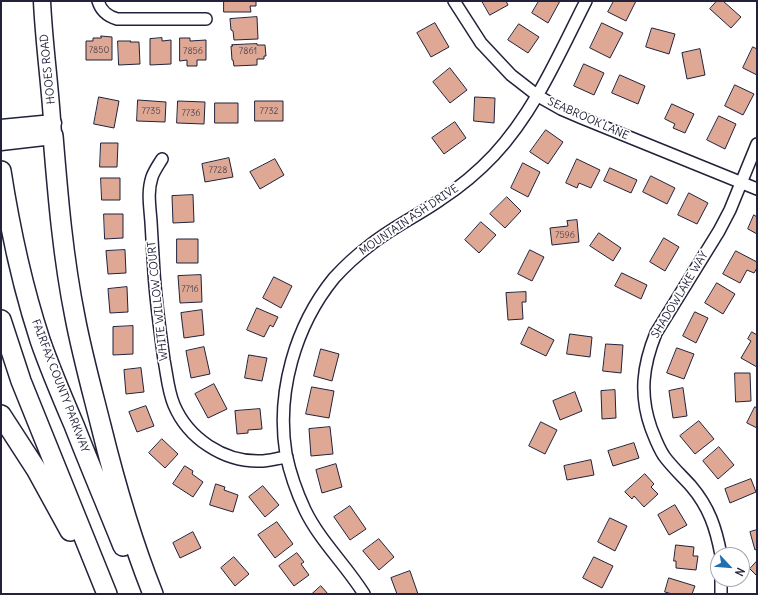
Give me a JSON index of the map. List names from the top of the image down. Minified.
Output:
{"streets":{"highway":["FAIRFAX COUNTY PARKWAY"],"main road":["HOOES ROAD"],"street":["SEABROOK LANE","MOUNTAIN ASH DRIVE","SHADOWLAKE WAY","WHITE WILLOW COURT"]},"crossings":[["SEABROOK LANE","MOUNTAIN ASH DRIVE"],["SEABROOK LANE","SHADOWLAKE WAY"],["MOUNTAIN ASH DRIVE","WHITE WILLOW COURT"]],"house_numbers":["7850","7856","7861","7735","7732","7736","7728","7596","7716"],"north":"bottom right"}
